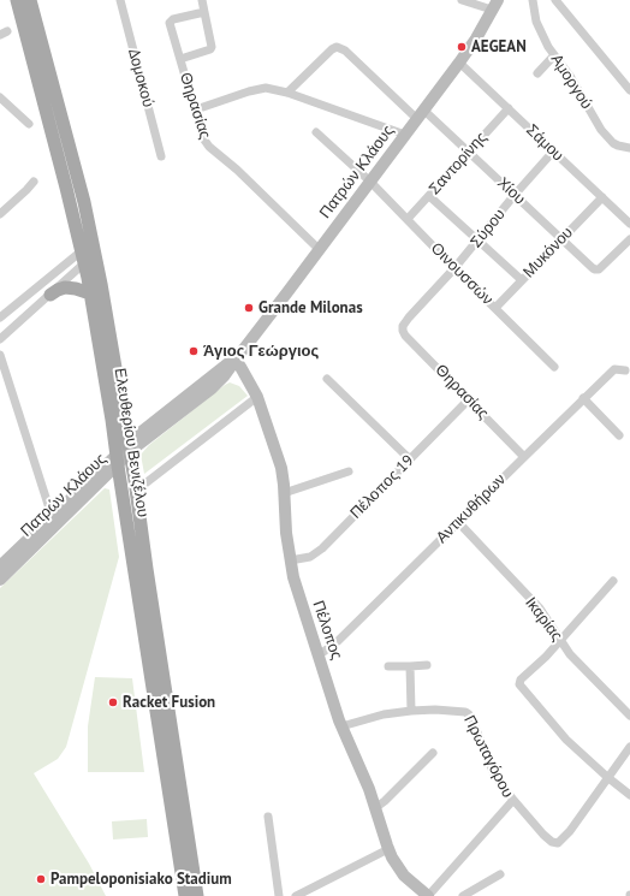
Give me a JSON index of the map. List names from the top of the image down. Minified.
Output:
{"streets":{"main road":["Πατρών Κλάους","Ελευθερίου Βενιζέλου","Πέλοπος"],"street":["Δομοκού","Αμοργού","Θηρασίας","Σάμου","Σαντορίνης","Χίου","Σύρου","Μυκόνου","Οινουσσών","Πέλοπος 19","Αντικυθήρων","Ικαρίας","Πρωταγόρου"]},"crossings":[["Θηρασίας","Πατρών Κλάους"],["Θηρασίας","Σύρου"],["Θηρασίας","Πέλοπος 19"],["Θηρασίας","Αντικυθήρων"],["Σάμου","Σαντορίνης"],["Σάμου","Πατρών Κλάους"],["Σάμου","Σύρου"],["Σάμου","Μυκόνου"],["Σαντορίνης","Χίου"],["Σαντορίνης","Οινουσσών"],["Πατρών Κλάους","Χίου"],["Πατρών Κλάους","Οινουσσών"],["Πατρών Κλάους","Ελευθερίου Βενιζέλου"],["Πατρών Κλάους","Πέλοπος"],["Χίου","Σύρου"],["Χίου","Μυκόνου"],["Σύρου","Οινουσσών"],["Μυκόνου","Οινουσσών"],["Πέλοπος 19","Πέλοπος"],["Αντικυθήρων","Ικαρίας"],["Αντικυθήρων","Πέλοπος"],["Πέλοπος","Πρωταγόρου"]],"places":["AEGEAN","Grande Milonas","Άγιος Γεώργιος","Racket Fusion","Pampeloponisiako Stadium"]}
